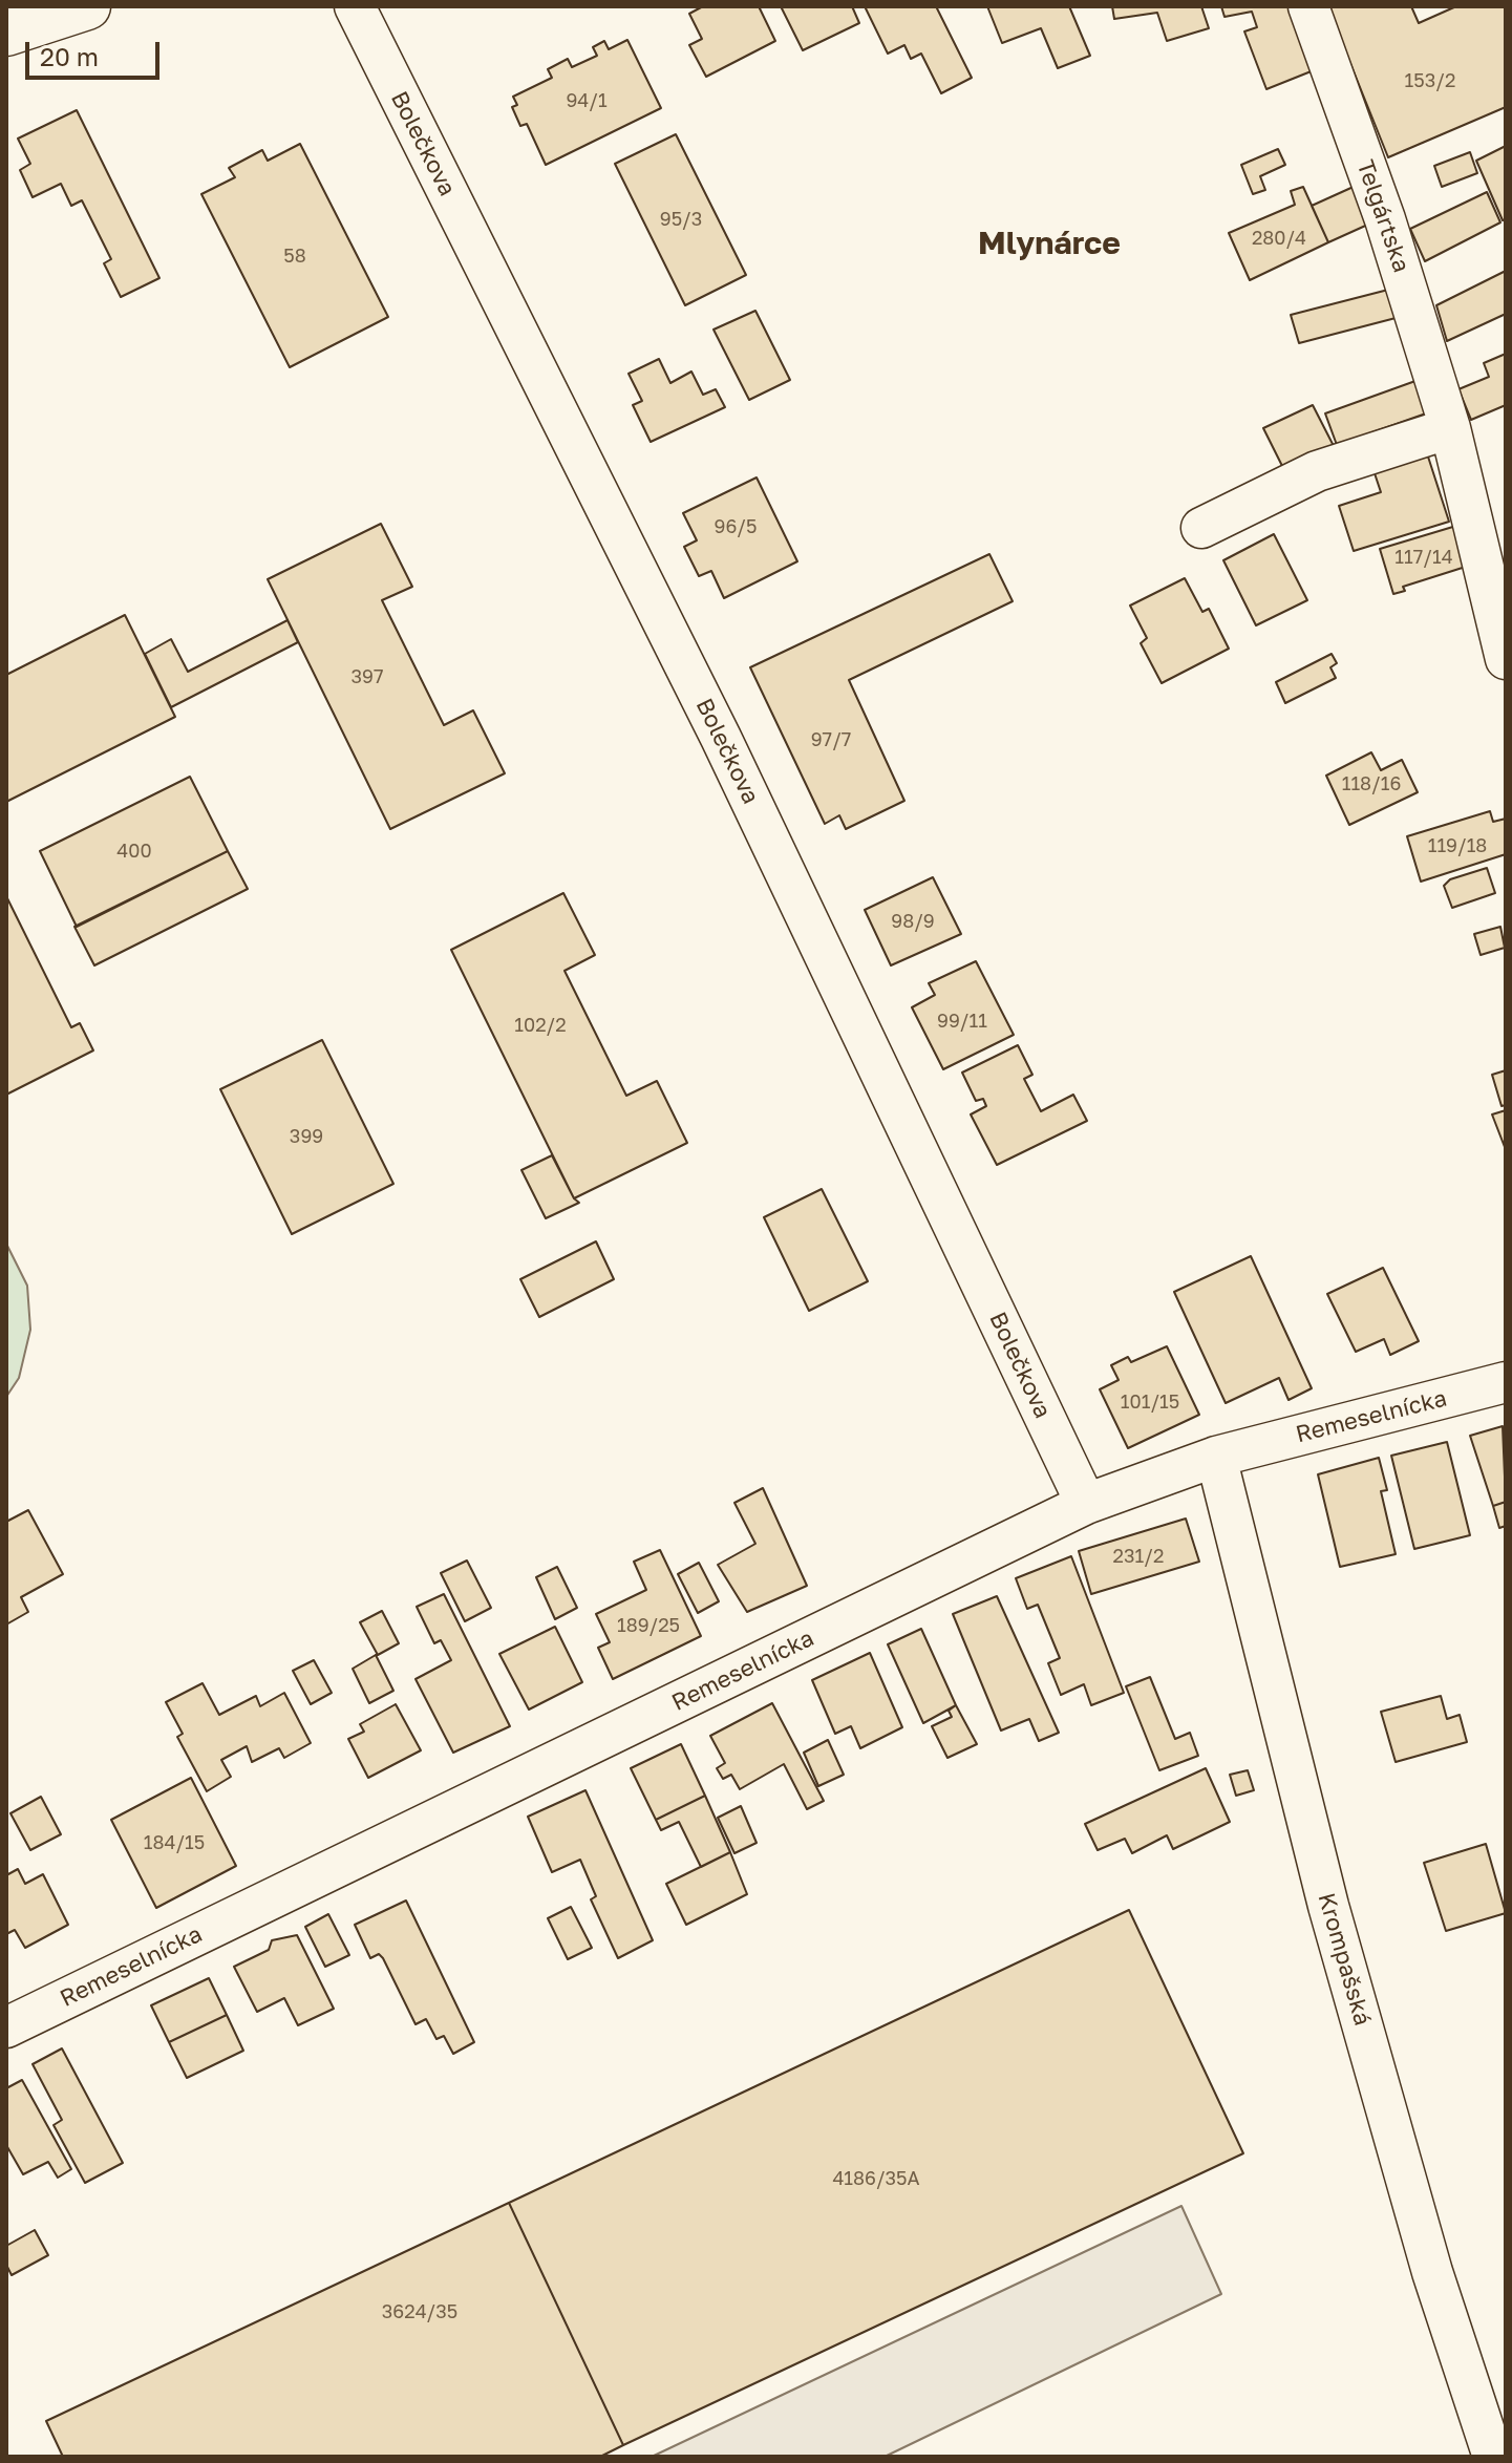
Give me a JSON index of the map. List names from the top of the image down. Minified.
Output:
{"streets":{"street":["Bolečkova","Telgártska","Remeselnícka","Krompašská"]},"crossings":[["Bolečkova","Remeselnícka"],["Remeselnícka","Krompašská"]],"districts":["Mlynárce"],"house_numbers":["153/2","94/1","95/3","280/4","58","96/5","117/14","397","97/7","118/16","119/18","400","98/9","99/11","102/2","399","101/15","231/2","189/25","184/15","4186/35A","3624/35"],"scale_bar":"20 m"}
